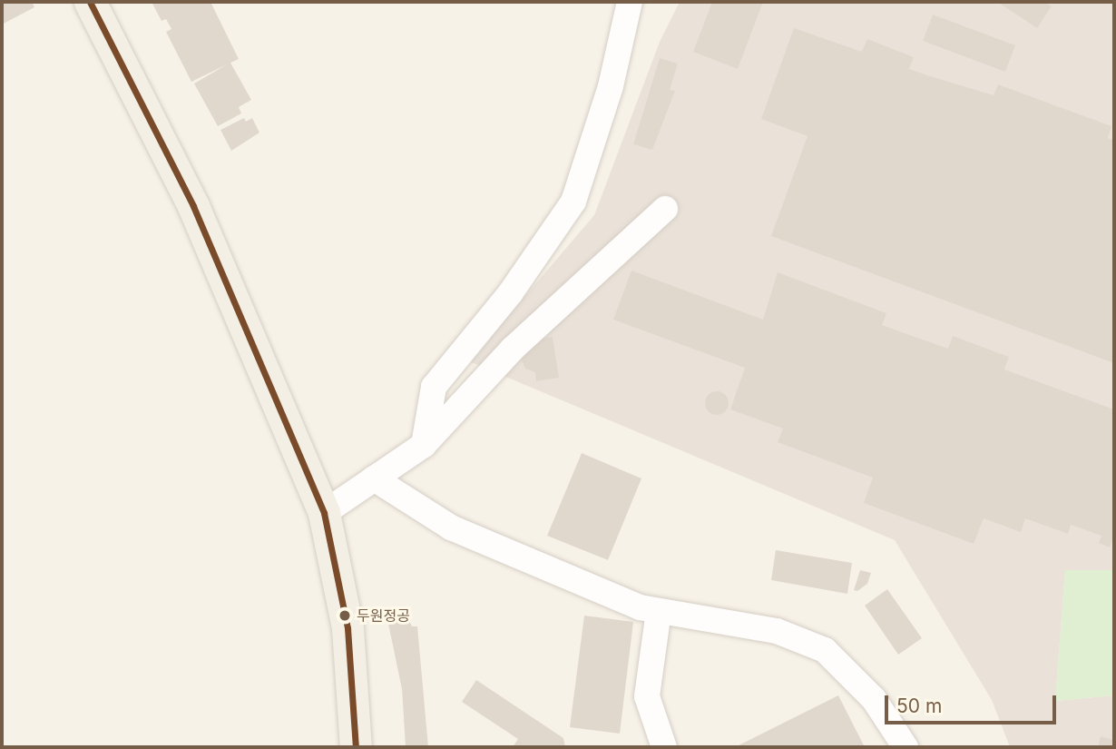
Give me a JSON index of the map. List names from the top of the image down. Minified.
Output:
{"places":["두원정공"],"scale_bar":"50 m"}
